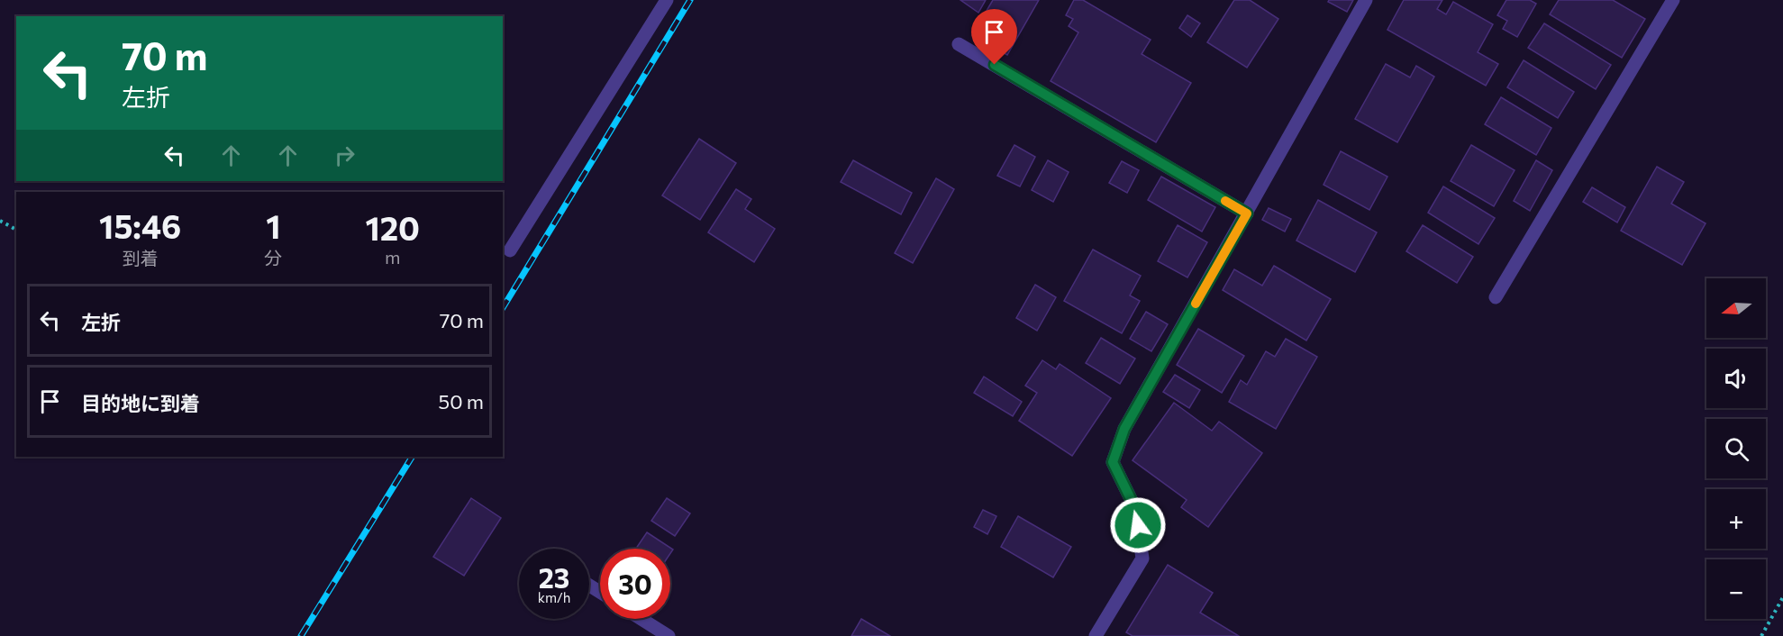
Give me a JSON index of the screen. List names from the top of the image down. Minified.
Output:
{"north":"left","page":{"turn":["70 m","左折"],"eta":["15:46","到着","1","分","120","m"],"map_buttons":["+","−"],"list":[{"name":"左折","value":"70 m"},{"name":"目的地に到着","value":"50 m"}],"speed":"23 km/h","limit":"30"}}
